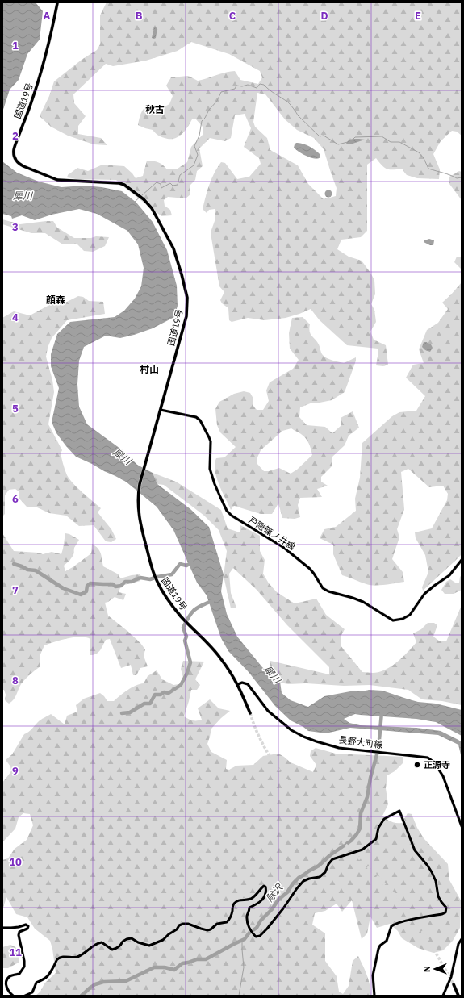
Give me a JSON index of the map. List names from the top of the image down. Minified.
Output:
{"streets":{"highway":["国道19号"],"main road":["戸隠篠ノ井線","長野大町線"]},"crossings":[["国道19号","戸隠篠ノ井線"],["国道19号","長野大町線"]],"districts":["秋古","顔森","村山"],"water":["犀川","除沢"],"places":["正源寺"],"north":"left","grid":{"columns":["A","B","C","D","E"],"rows":["1","2","3","4","5","6","7","8","9","10","11"]}}
